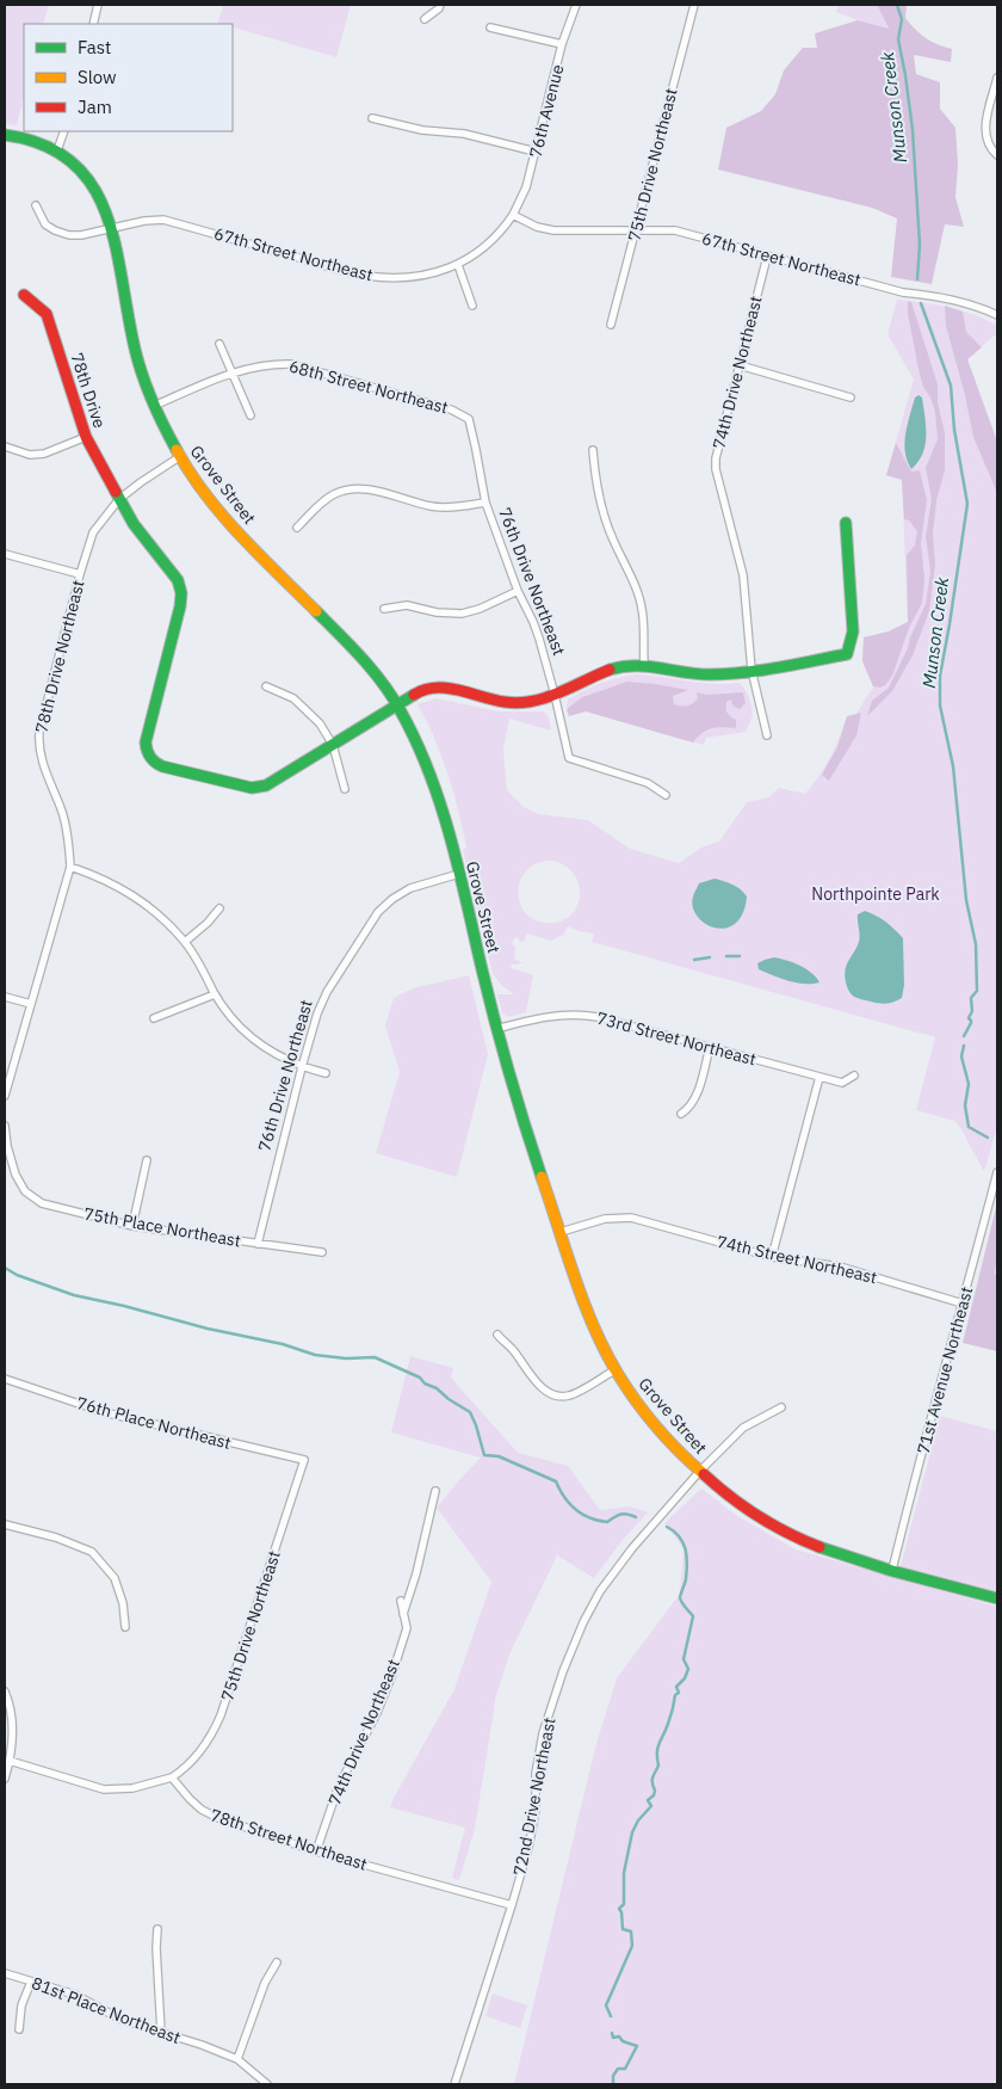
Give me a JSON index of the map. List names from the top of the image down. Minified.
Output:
{"streets":{"street":["76th Avenue","75th Drive Northeast","67th Street Northeast","74th Drive Northeast","68th Street Northeast","78th Drive","Grove Street","76th Drive Northeast","78th Drive Northeast","73rd Street Northeast","75th Place Northeast","74th Street Northeast","71st Avenue Northeast","76th Place Northeast","72nd Drive Northeast","78th Street Northeast","81st Place Northeast"]},"crossings":[["76th Avenue","67th Street Northeast"],["75th Drive Northeast","67th Street Northeast"],["75th Drive Northeast","76th Place Northeast"],["75th Drive Northeast","78th Street Northeast"],["67th Street Northeast","74th Drive Northeast"],["67th Street Northeast","Grove Street"],["74th Drive Northeast","78th Street Northeast"],["68th Street Northeast","Grove Street"],["68th Street Northeast","76th Drive Northeast"],["78th Drive","78th Drive Northeast"],["Grove Street","76th Drive Northeast"],["Grove Street","78th Drive Northeast"],["Grove Street","73rd Street Northeast"],["Grove Street","74th Street Northeast"],["Grove Street","71st Avenue Northeast"],["Grove Street","72nd Drive Northeast"],["76th Drive Northeast","75th Place Northeast"],["74th Street Northeast","71st Avenue Northeast"],["72nd Drive Northeast","78th Street Northeast"]],"water":["Munson Creek"],"parks":["Northpointe Park"],"legend":["Fast","Slow","Jam"]}
